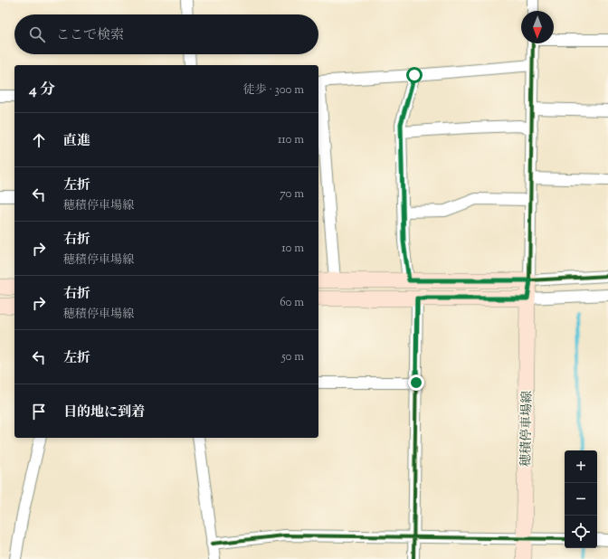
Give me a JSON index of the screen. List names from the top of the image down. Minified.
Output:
{"streets":{"main road":["穂積停車場線"]},"north":"bottom","page":{"search":"ここで検索","heading":["4 分","徒歩 · 300 m"],"list":[["直進","110 m"],["左折","穂積停車場線","70 m"],["右折","穂積停車場線","10 m"],["右折","穂積停車場線","60 m"],["左折","50 m"],"目的地に到着"],"map_buttons":["+","−"]}}
